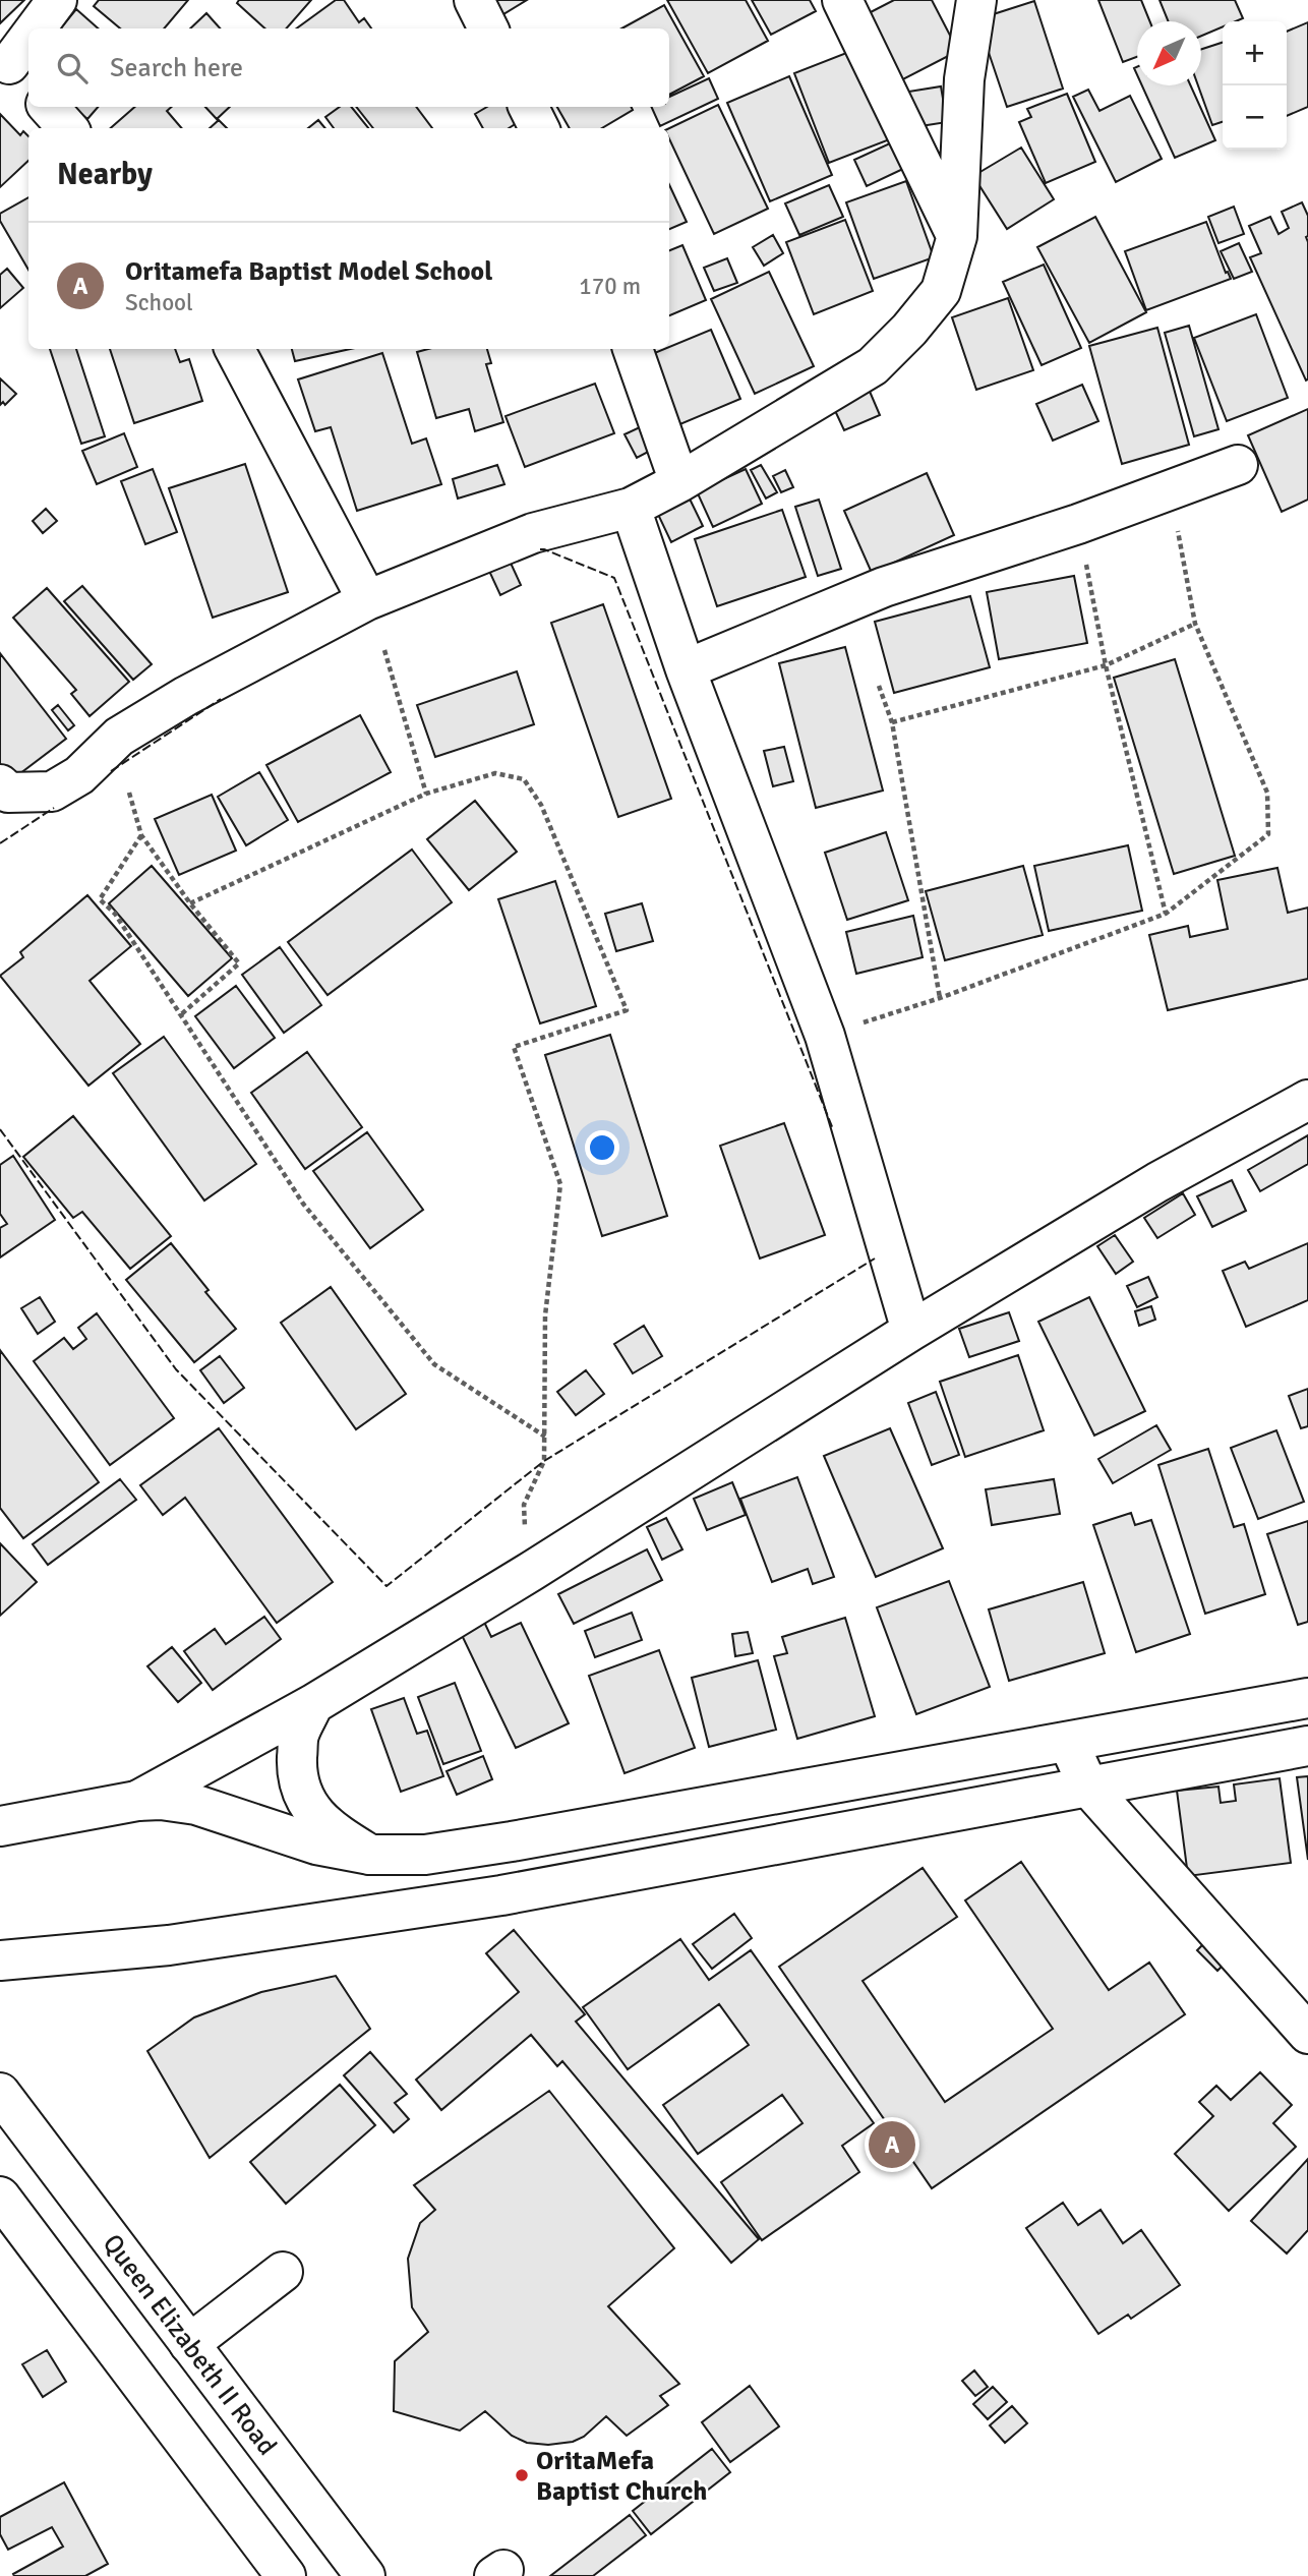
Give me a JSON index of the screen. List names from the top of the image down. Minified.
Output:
{"streets":{"main road":["Queen Elizabeth II Road"]},"places":["OritaMefa Baptist Church"],"north":"bottom left","page":{"map_buttons":["+","−"],"search":"Search here","heading":"Nearby","list":[{"mark":"A","name":"Oritamefa Baptist Model School","note":"School","value":"170 m"}],"pins":"A"}}
